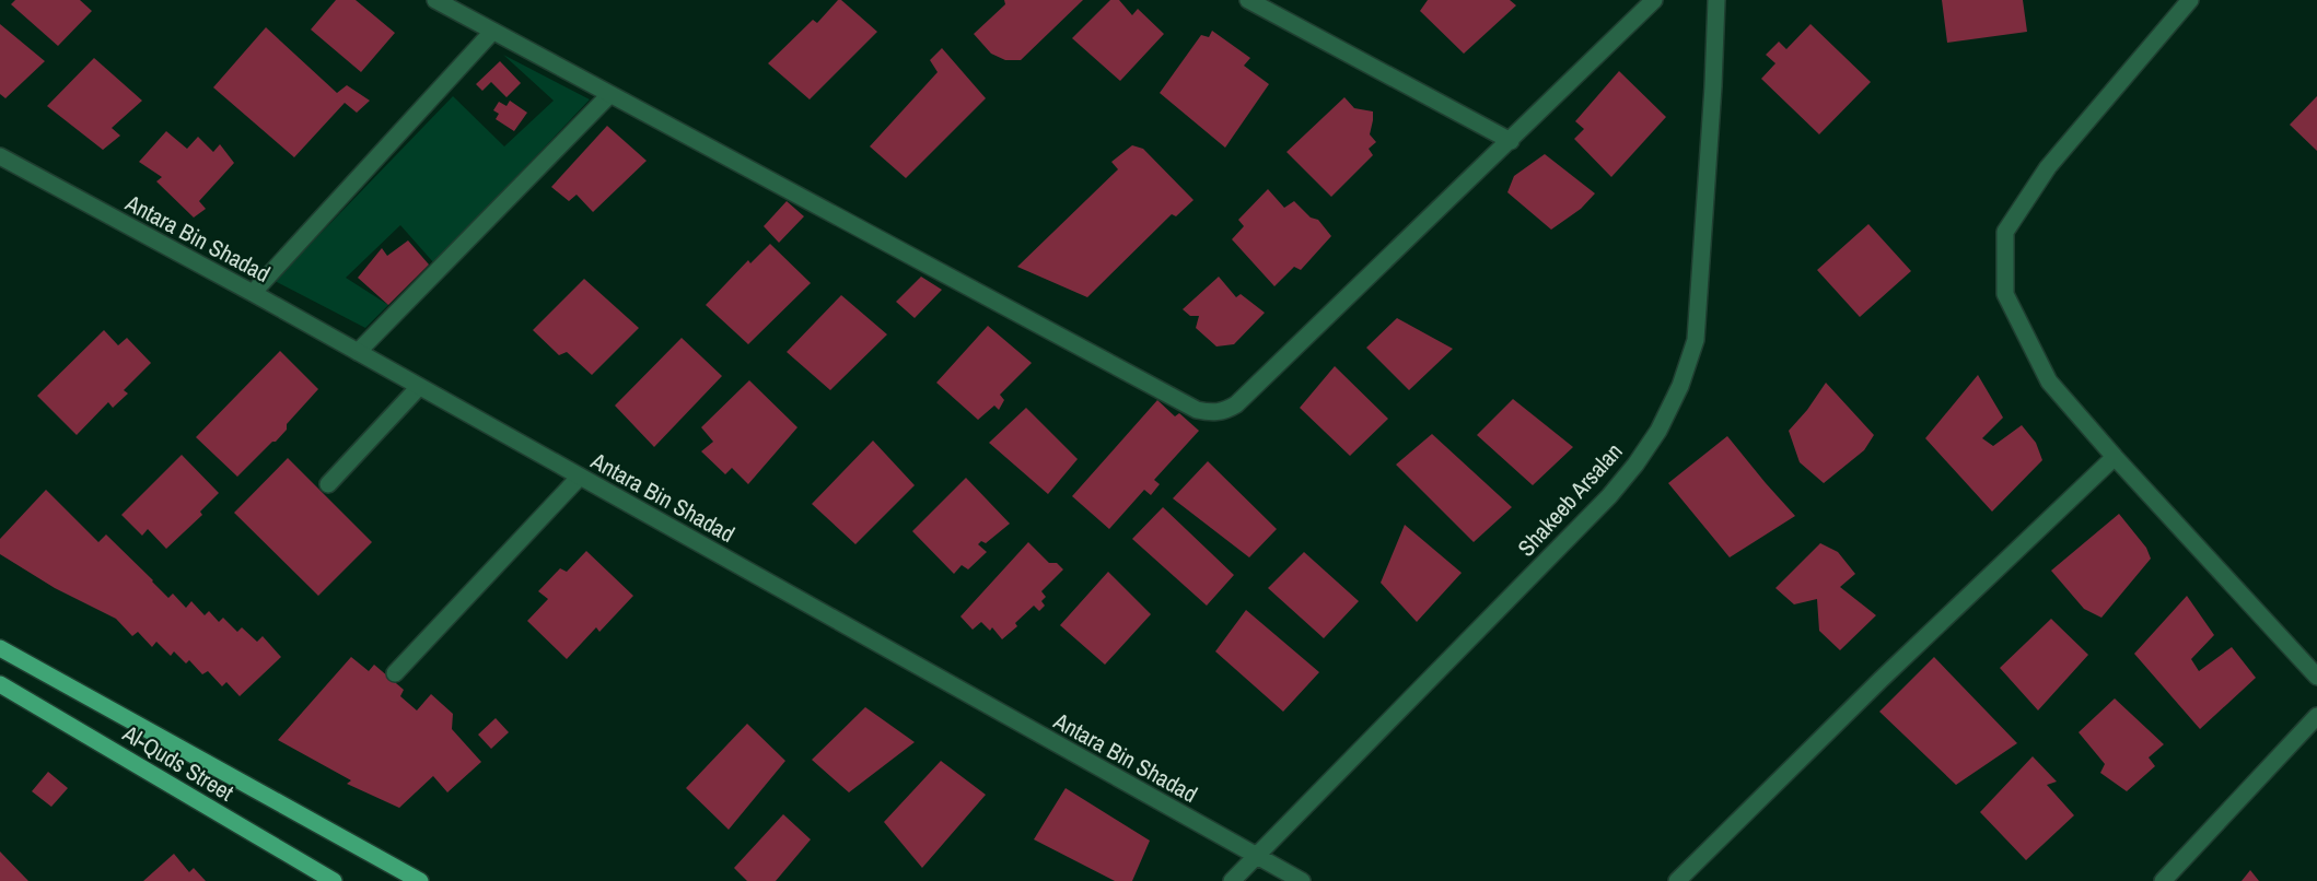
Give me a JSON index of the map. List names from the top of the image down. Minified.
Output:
{"streets":{"main road":["Al-Quds Street"],"street":["Antara Bin Shadad","Shakeeb Arsalan"]},"crossings":[["Antara Bin Shadad","Shakeeb Arsalan"]]}
